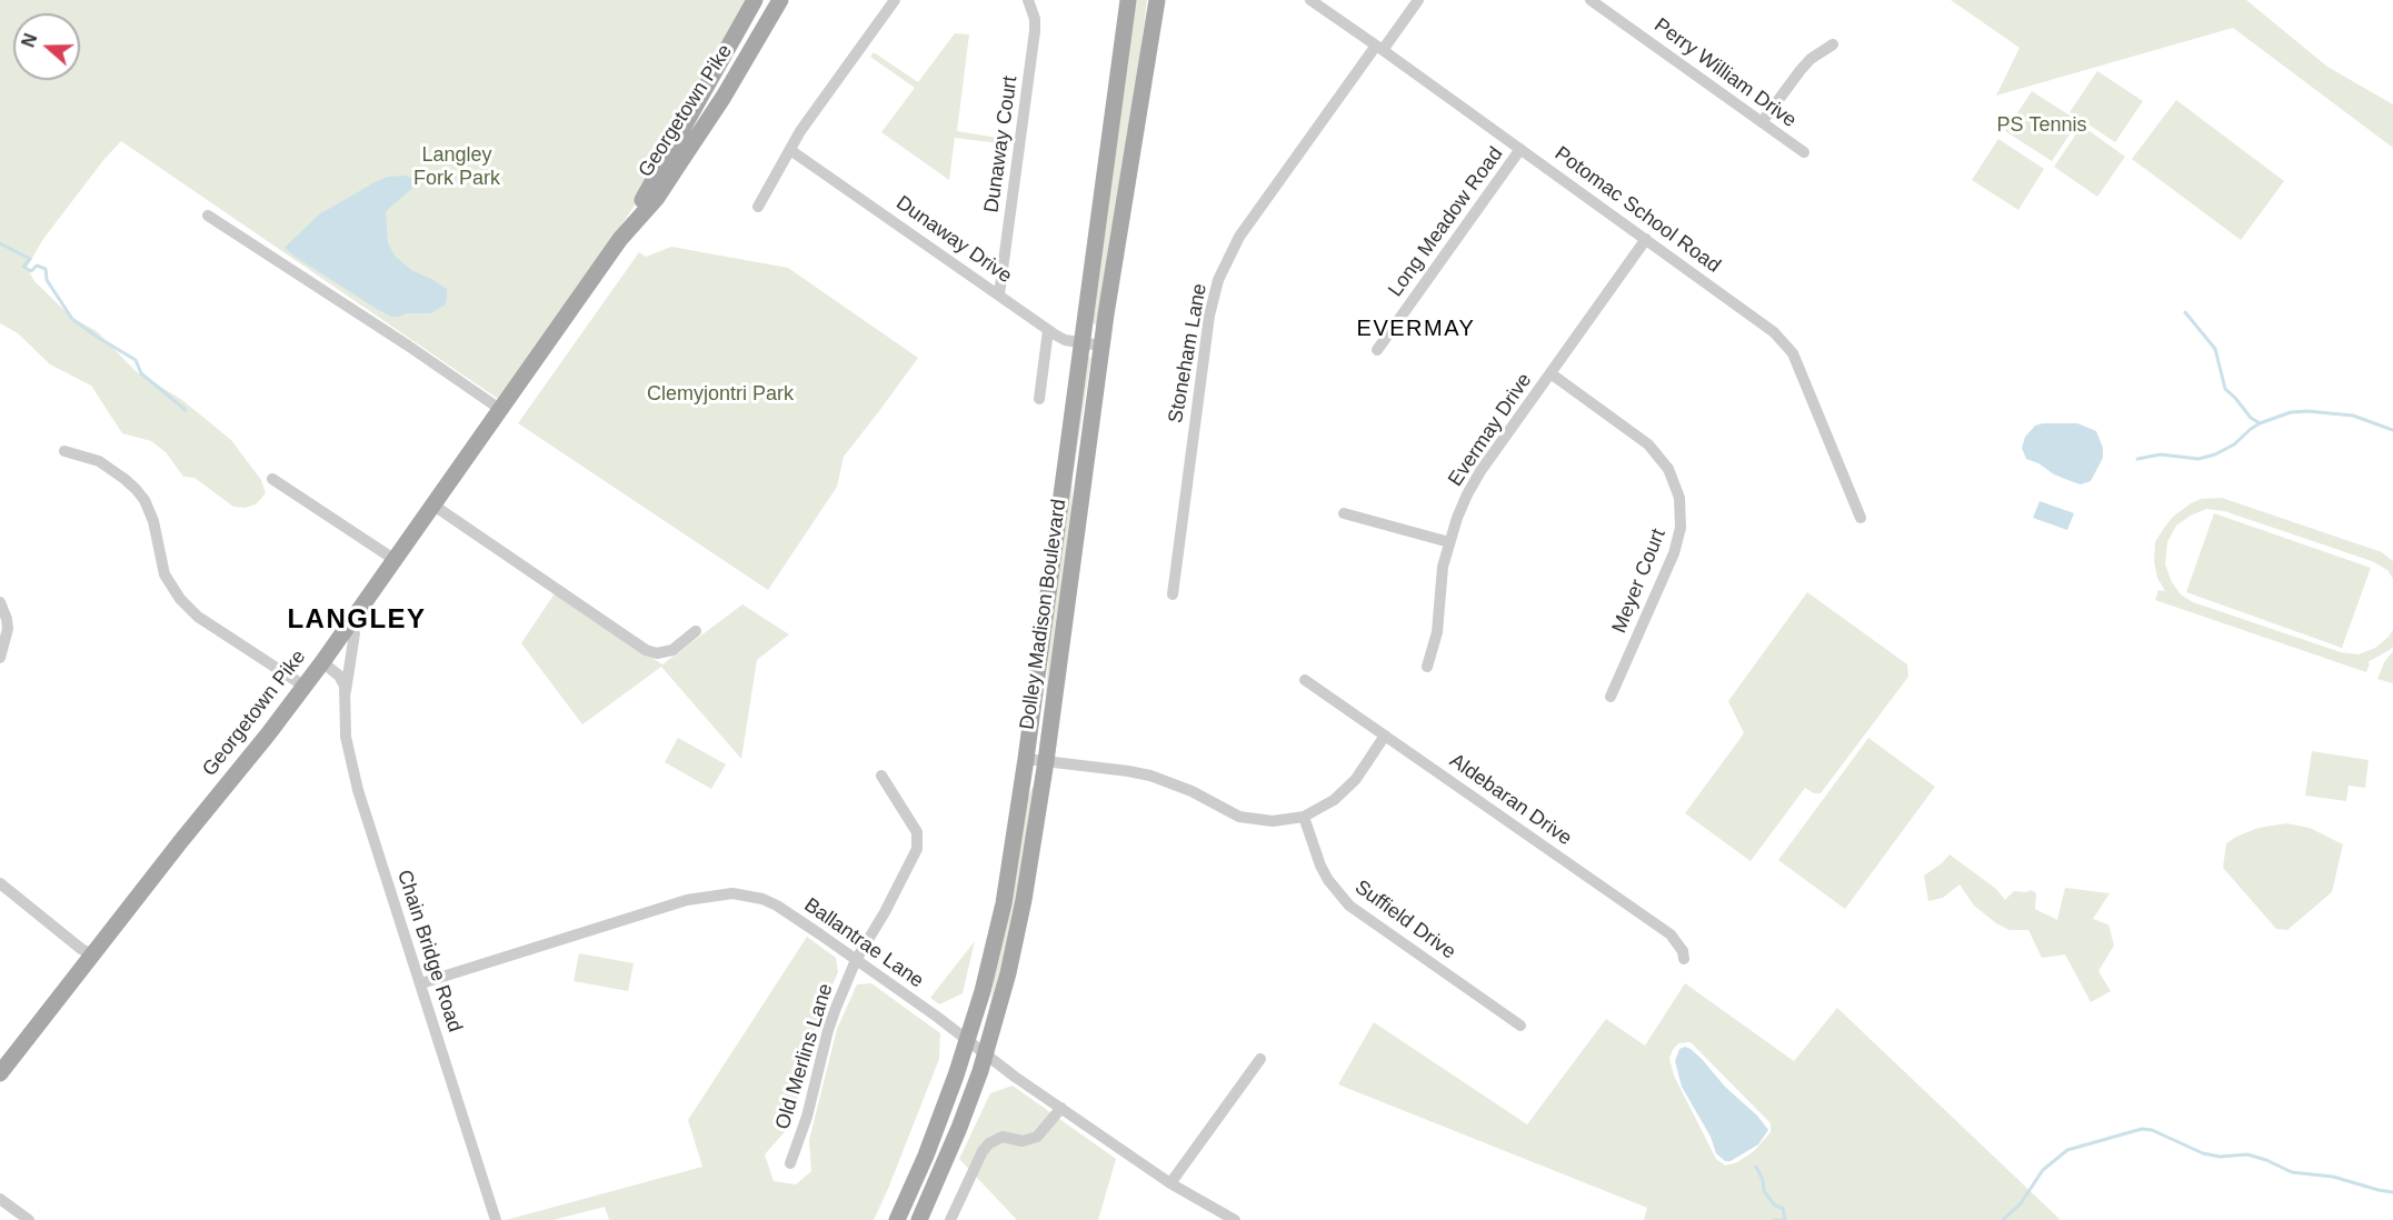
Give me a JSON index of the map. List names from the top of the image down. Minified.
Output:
{"streets":{"main road":["Georgetown Pike","Dolley Madison Boulevard"],"street":["Perry William Drive","Dunaway Court","Potomac School Road","Long Meadow Road","Dunaway Drive","Stoneham Lane","Evermay Drive","Meyer Court","Aldebaran Drive","Suffield Drive","Ballantrae Lane","Chain Bridge Road","Old Merlins Lane"]},"crossings":[["Georgetown Pike","Chain Bridge Road"],["Dunaway Court","Dunaway Drive"],["Potomac School Road","Long Meadow Road"],["Potomac School Road","Stoneham Lane"],["Potomac School Road","Evermay Drive"],["Dunaway Drive","Dolley Madison Boulevard"],["Evermay Drive","Meyer Court"],["Dolley Madison Boulevard","Ballantrae Lane"],["Ballantrae Lane","Chain Bridge Road"],["Ballantrae Lane","Old Merlins Lane"]],"districts":["EVERMAY","LANGLEY"],"parks":["PS Tennis","Langley Fork Park","Clemyjontri Park"],"north":"left"}
